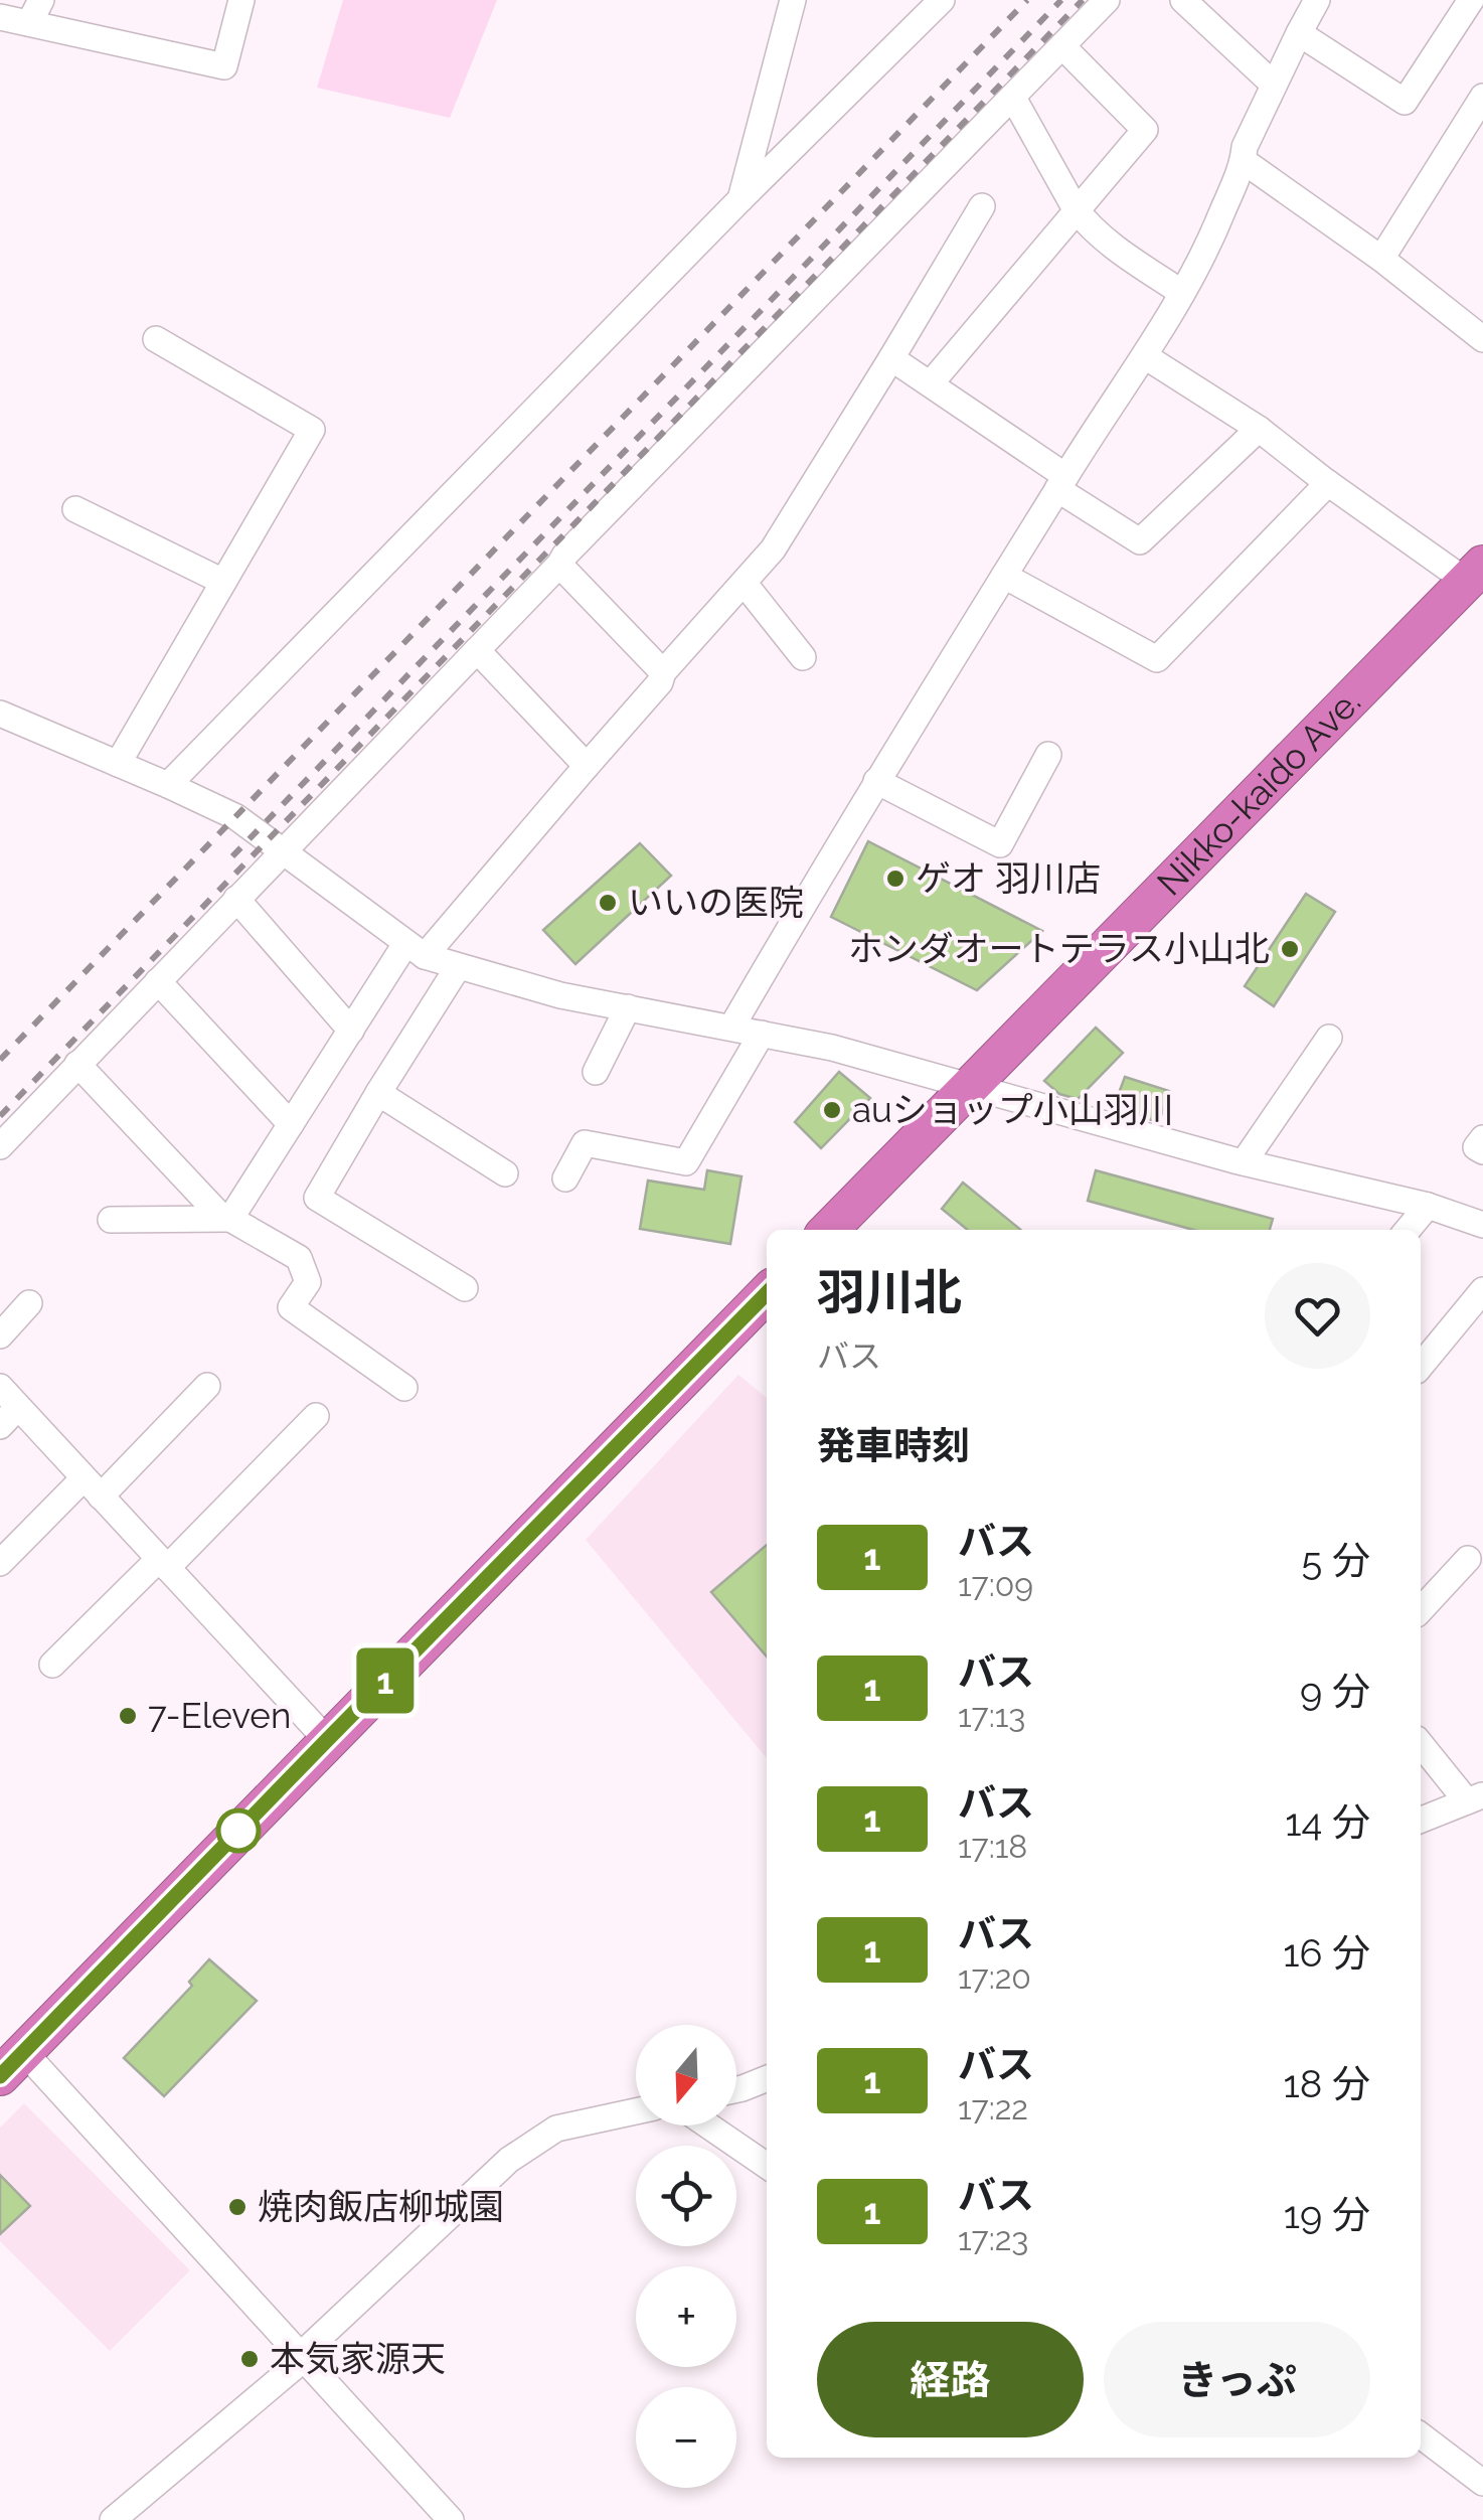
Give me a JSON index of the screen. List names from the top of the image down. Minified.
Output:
{"streets":{"highway":["Nikko-kaido Ave."]},"places":["ゲオ 羽川店","いいの医院","ホンダオートテラス小山北","auショップ小山羽川","7-Eleven","焼肉飯店柳城園","本気家源天"],"lines":["bus line 1"],"north":"bottom","page":{"on_map":"1","heading":[["羽川北","バス"],"発車時刻"],"list":[{"mark":"1","name":"バス","note":"17:09","value":"5 分"},{"mark":"1","name":"バス","note":"17:13","value":"9 分"},{"mark":"1","name":"バス","note":"17:18","value":"14 分"},{"mark":"1","name":"バス","note":"17:20","value":"16 分"},{"mark":"1","name":"バス","note":"17:22","value":"18 分"},{"mark":"1","name":"バス","note":"17:23","value":"19 分"}],"map_buttons":["+","−"],"buttons":["経路","きっぷ"]}}
